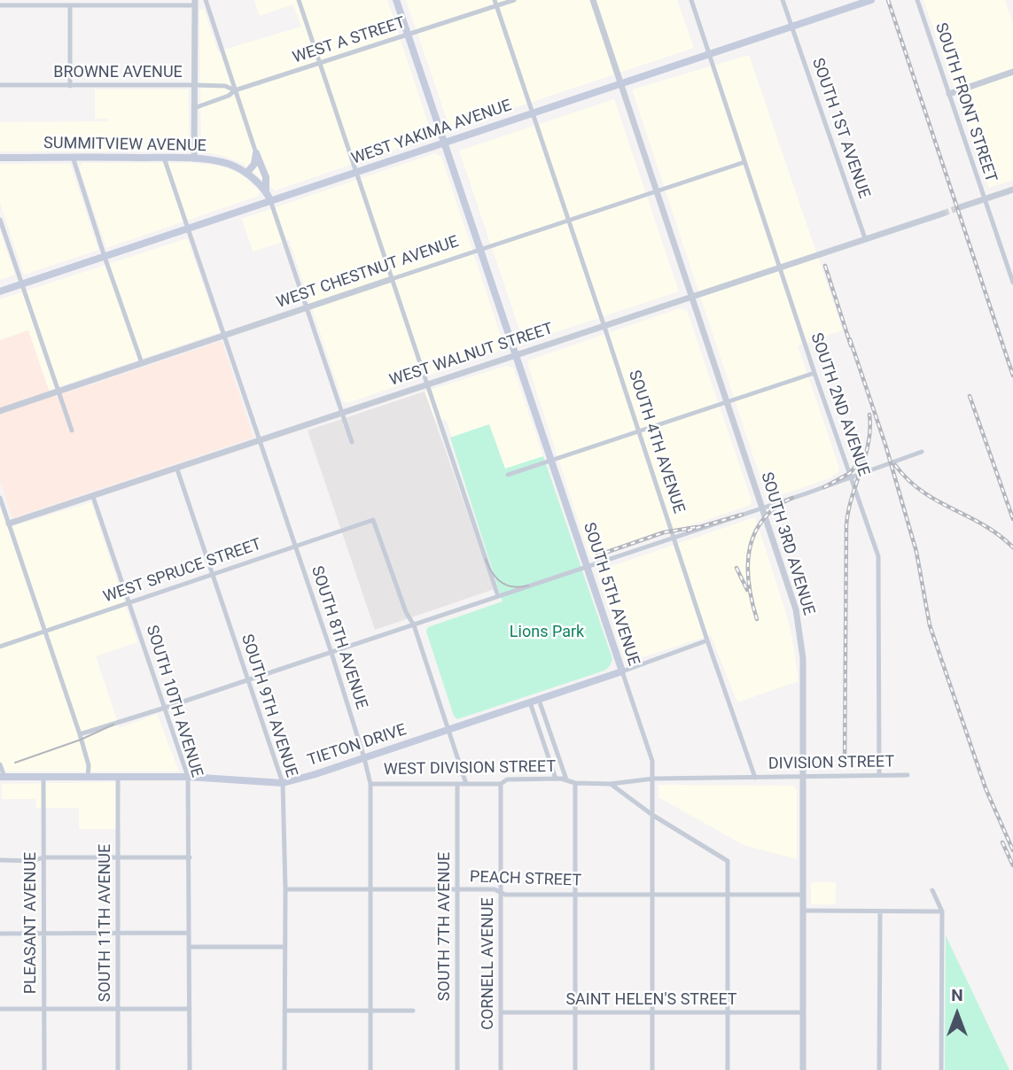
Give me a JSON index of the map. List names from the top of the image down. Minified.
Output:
{"streets":{"main road":["WEST YAKIMA AVENUE","SUMMITVIEW AVENUE","SOUTH 5TH AVENUE","TIETON DRIVE"],"street":["WEST A STREET","BROWNE AVENUE","SOUTH FRONT STREET","SOUTH 1ST AVENUE","WEST CHESTNUT AVENUE","WEST WALNUT STREET","SOUTH 2ND AVENUE","SOUTH 4TH AVENUE","SOUTH 3RD AVENUE","WEST SPRUCE STREET","SOUTH 8TH AVENUE","SOUTH 10TH AVENUE","SOUTH 9TH AVENUE","DIVISION STREET","WEST DIVISION STREET","PEACH STREET","PLEASANT AVENUE","SOUTH 11TH AVENUE","SOUTH 7TH AVENUE","CORNELL AVENUE","SAINT HELEN'S STREET"]},"crossings":[["WEST A STREET","BROWNE AVENUE"],["WEST A STREET","SOUTH 4TH AVENUE"],["WEST A STREET","SOUTH 5TH AVENUE"],["SOUTH 1ST AVENUE","WEST YAKIMA AVENUE"],["SOUTH 1ST AVENUE","WEST WALNUT STREET"],["WEST YAKIMA AVENUE","SUMMITVIEW AVENUE"],["WEST YAKIMA AVENUE","SOUTH 2ND AVENUE"],["WEST YAKIMA AVENUE","SOUTH 4TH AVENUE"],["WEST YAKIMA AVENUE","SOUTH 3RD AVENUE"],["WEST YAKIMA AVENUE","SOUTH 5TH AVENUE"],["WEST YAKIMA AVENUE","SOUTH 8TH AVENUE"],["SUMMITVIEW AVENUE","SOUTH 8TH AVENUE"],["WEST CHESTNUT AVENUE","SOUTH 2ND AVENUE"],["WEST CHESTNUT AVENUE","SOUTH 4TH AVENUE"],["WEST CHESTNUT AVENUE","SOUTH 3RD AVENUE"],["WEST CHESTNUT AVENUE","SOUTH 5TH AVENUE"],["WEST CHESTNUT AVENUE","SOUTH 8TH AVENUE"],["WEST WALNUT STREET","SOUTH 2ND AVENUE"],["WEST WALNUT STREET","SOUTH 4TH AVENUE"],["WEST WALNUT STREET","SOUTH 3RD AVENUE"],["WEST WALNUT STREET","SOUTH 5TH AVENUE"],["WEST WALNUT STREET","SOUTH 8TH AVENUE"],["WEST WALNUT STREET","SOUTH 10TH AVENUE"],["WEST WALNUT STREET","SOUTH 9TH AVENUE"],["SOUTH 2ND AVENUE","DIVISION STREET"],["SOUTH 4TH AVENUE","TIETON DRIVE"],["SOUTH 4TH AVENUE","DIVISION STREET"],["SOUTH 4TH AVENUE","WEST DIVISION STREET"],["SOUTH 3RD AVENUE","DIVISION STREET"],["SOUTH 3RD AVENUE","PEACH STREET"],["SOUTH 3RD AVENUE","SAINT HELEN'S STREET"],["WEST SPRUCE STREET","SOUTH 8TH AVENUE"],["WEST SPRUCE STREET","SOUTH 10TH AVENUE"],["WEST SPRUCE STREET","SOUTH 9TH AVENUE"],["SOUTH 5TH AVENUE","TIETON DRIVE"],["SOUTH 5TH AVENUE","WEST DIVISION STREET"],["SOUTH 5TH AVENUE","PEACH STREET"],["SOUTH 5TH AVENUE","SAINT HELEN'S STREET"],["SOUTH 8TH AVENUE","TIETON DRIVE"],["SOUTH 8TH AVENUE","WEST DIVISION STREET"],["SOUTH 8TH AVENUE","PEACH STREET"],["SOUTH 10TH AVENUE","TIETON DRIVE"],["SOUTH 9TH AVENUE","TIETON DRIVE"],["SOUTH 9TH AVENUE","PEACH STREET"],["TIETON DRIVE","PLEASANT AVENUE"],["TIETON DRIVE","SOUTH 11TH AVENUE"],["DIVISION STREET","WEST DIVISION STREET"],["WEST DIVISION STREET","SOUTH 7TH AVENUE"],["WEST DIVISION STREET","CORNELL AVENUE"],["PEACH STREET","SOUTH 7TH AVENUE"],["PEACH STREET","CORNELL AVENUE"],["CORNELL AVENUE","SAINT HELEN'S STREET"]],"parks":["Lions Park"],"north":"top"}
